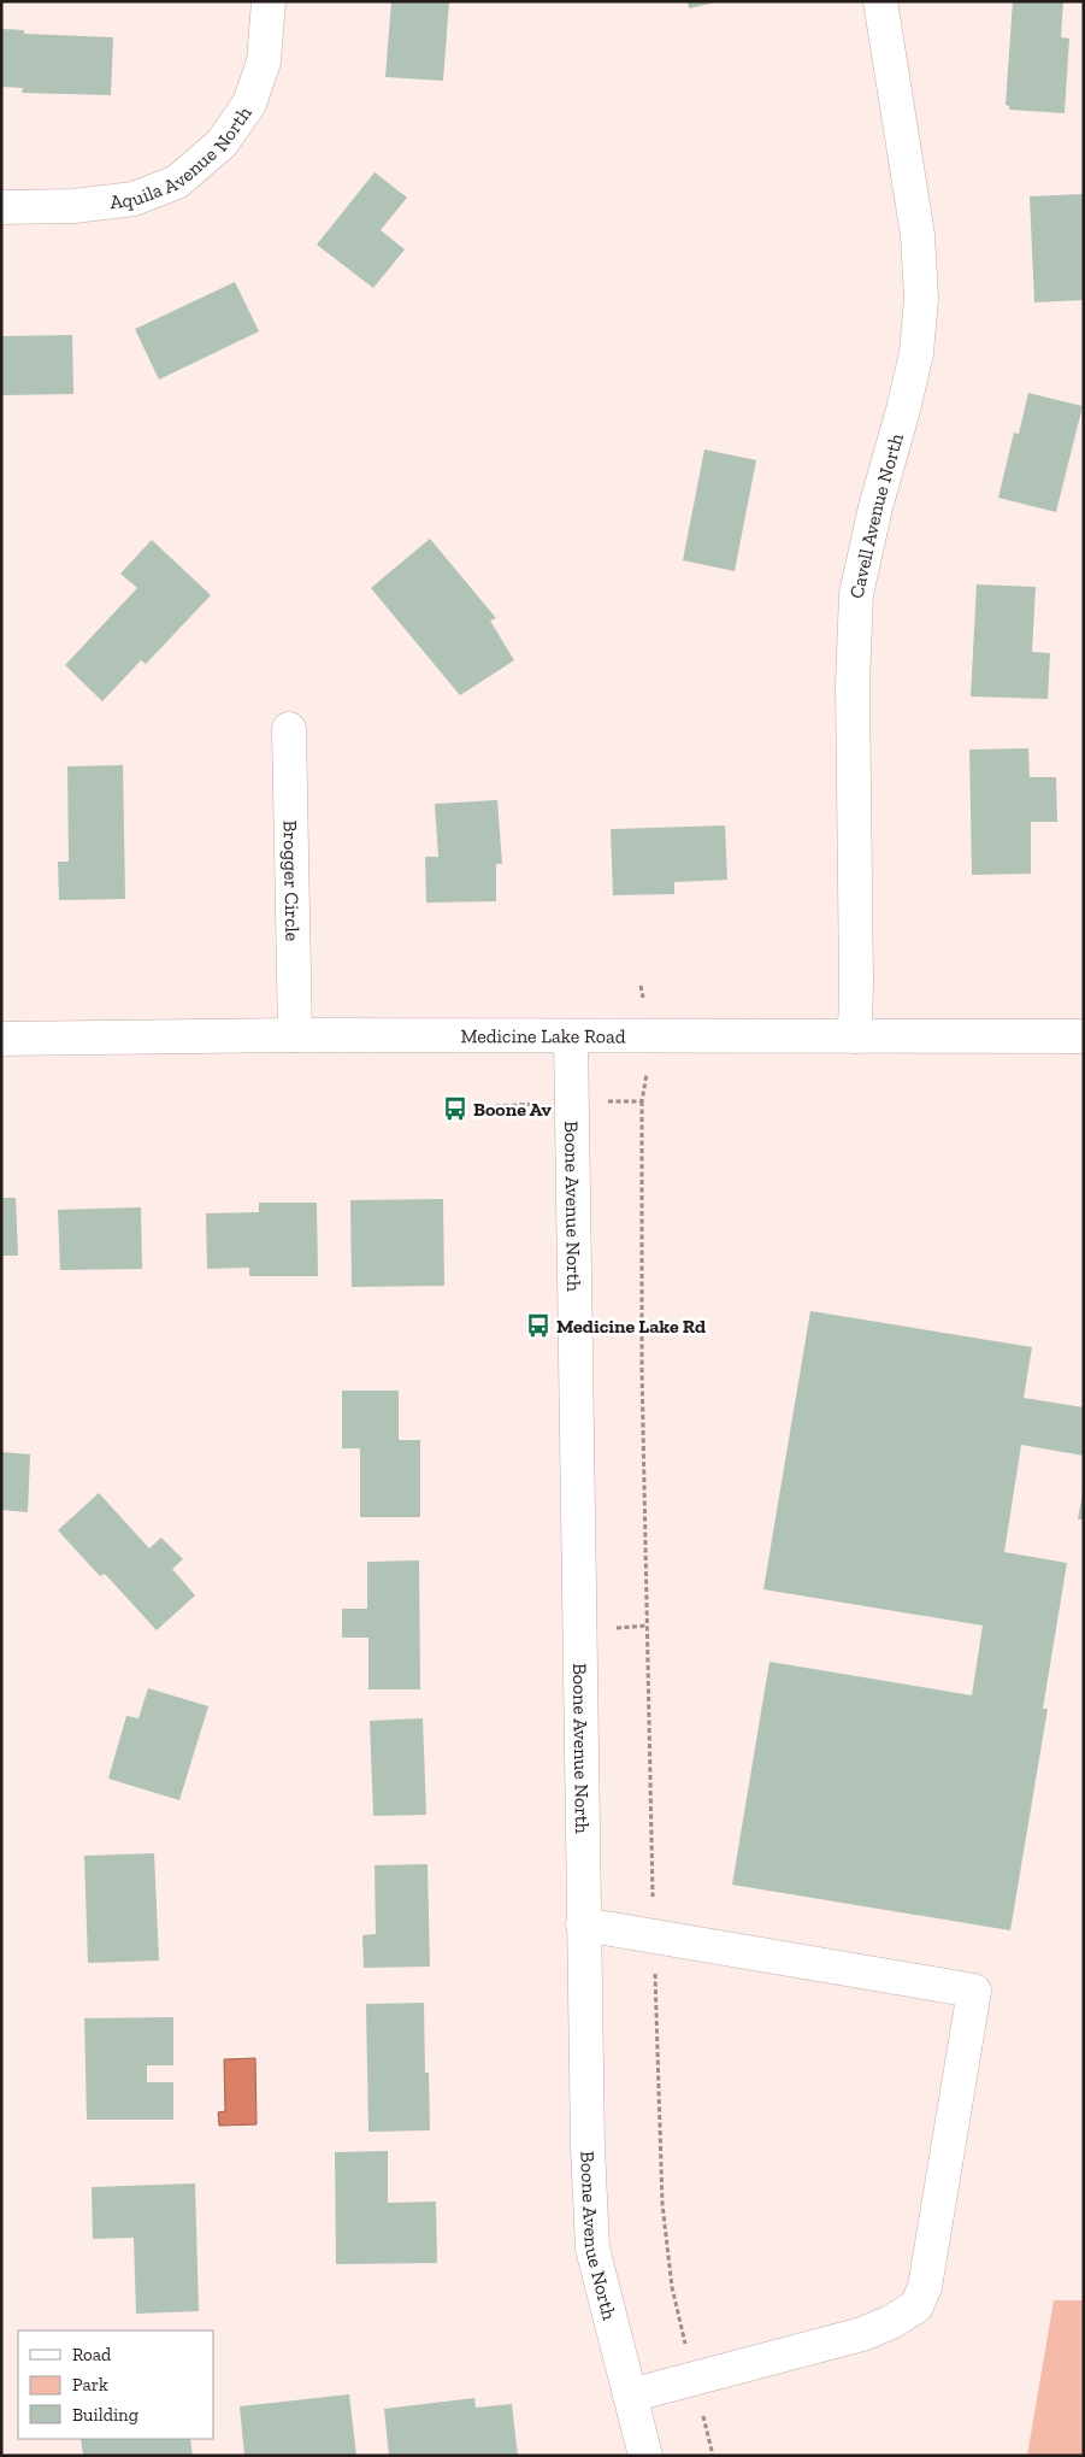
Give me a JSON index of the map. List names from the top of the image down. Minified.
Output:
{"streets":{"street":["Aquila Avenue North","Cavell Avenue North","Brogger Circle","Medicine Lake Road","Boone Avenue North"]},"crossings":[["Cavell Avenue North","Medicine Lake Road"],["Brogger Circle","Medicine Lake Road"],["Medicine Lake Road","Boone Avenue North"]],"places":{"bus stop":["Boone Av","Medicine Lake Rd"]},"legend":["Road","Park","Building"]}
